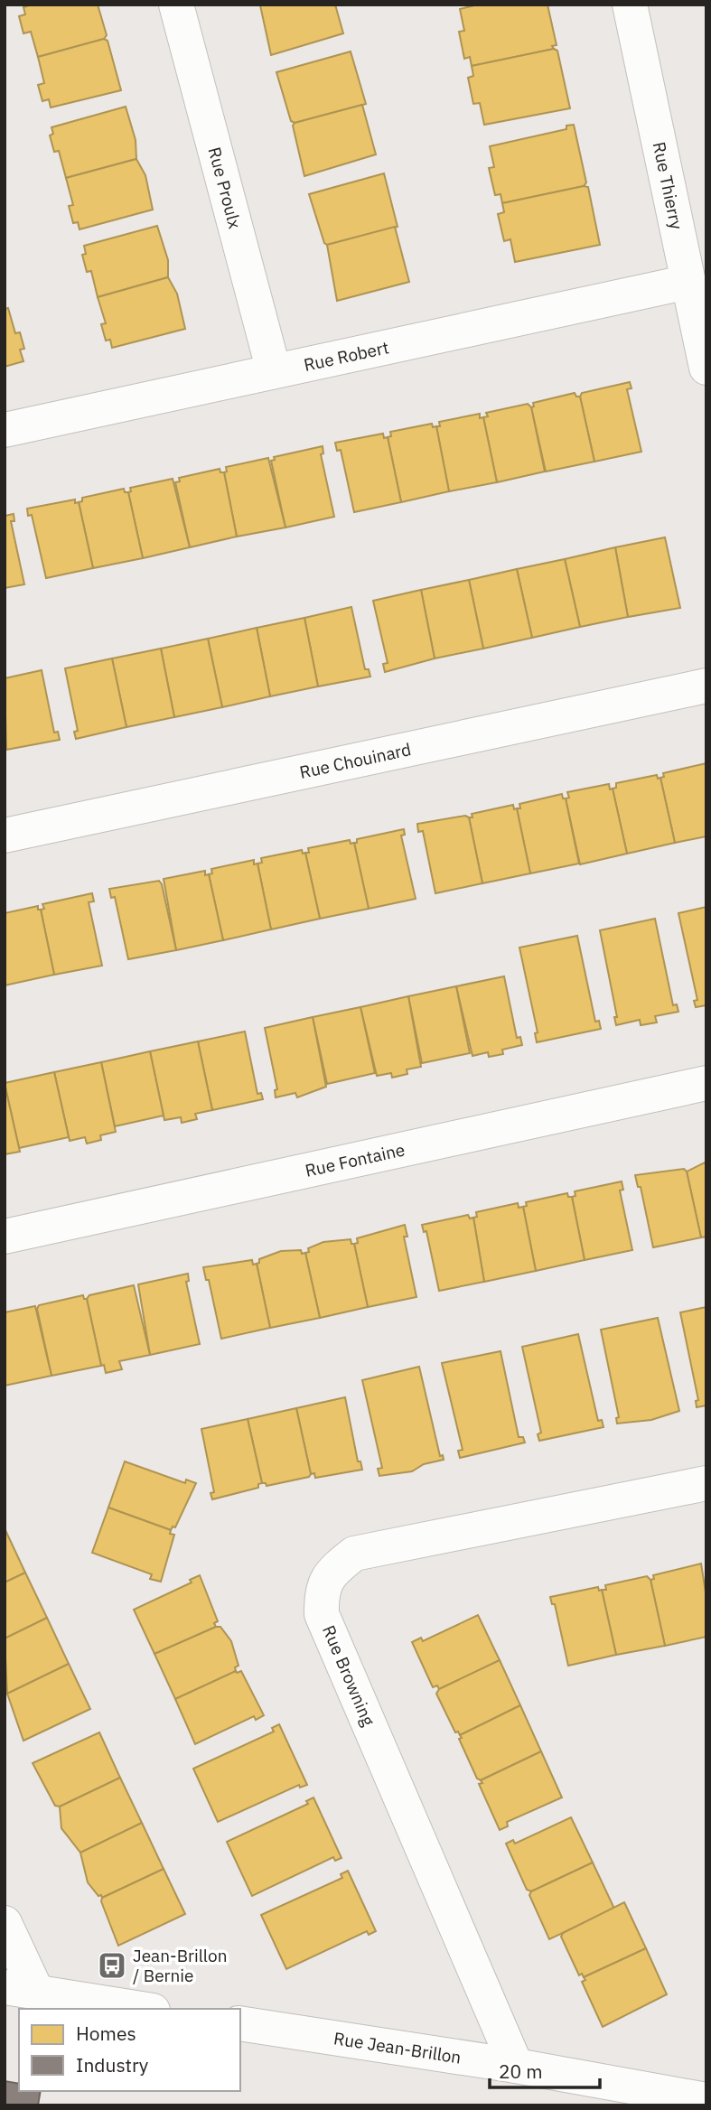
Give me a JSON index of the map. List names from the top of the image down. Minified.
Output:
{"streets":{"street":["Rue Thierry","Rue Proulx","Rue Robert","Rue Chouinard","Rue Fontaine","Rue Browning","Rue Jean-Brillon"]},"crossings":[["Rue Thierry","Rue Robert"],["Rue Proulx","Rue Robert"],["Rue Browning","Rue Jean-Brillon"]],"places":{"bus stop":["Jean-Brillon / Bernie"]},"legend":["Homes","Industry"],"scale_bar":"20 m"}
